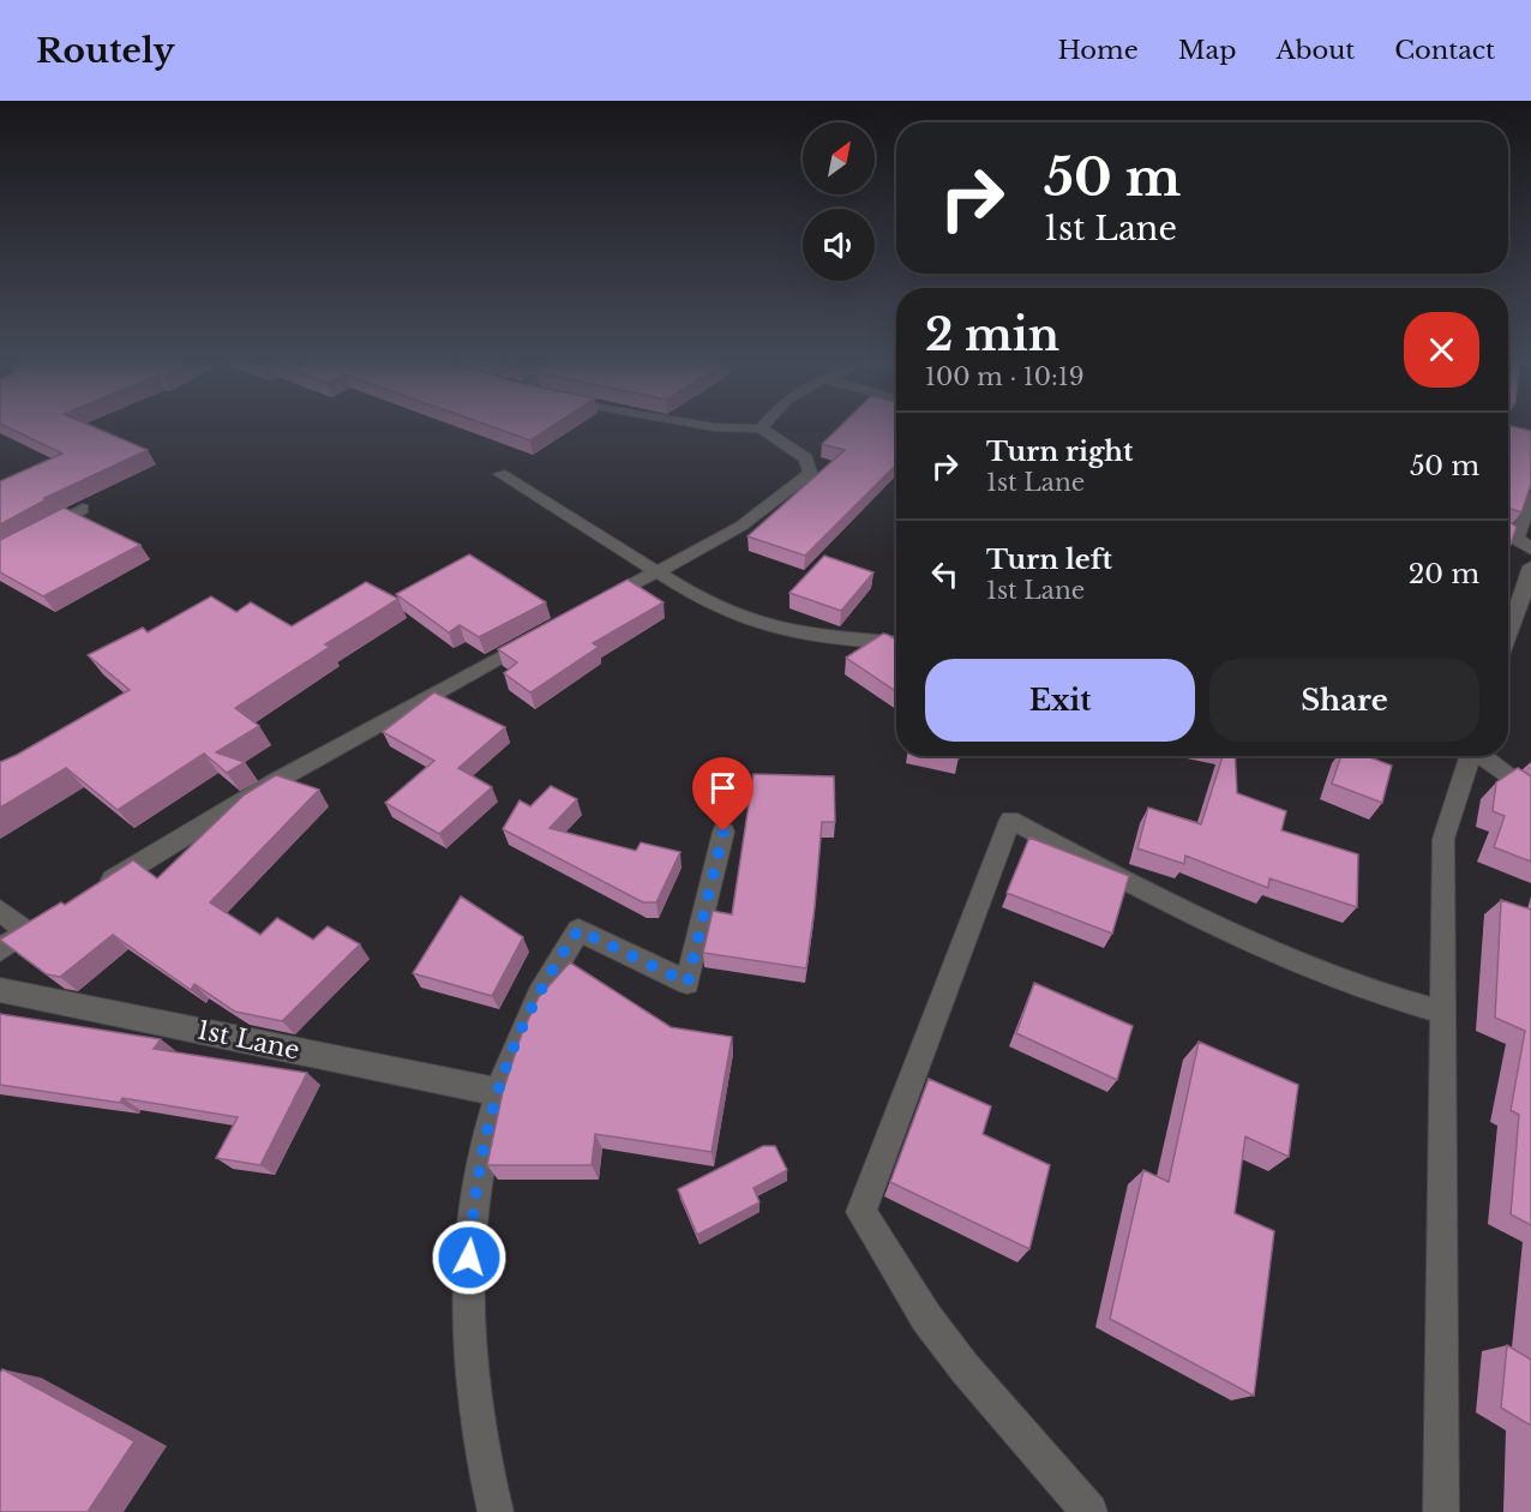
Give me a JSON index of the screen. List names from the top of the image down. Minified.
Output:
{"streets":{"street":["1st Lane"]},"north":"top right","page":{"header":"Routely","nav":["Home","Map","About","Contact"],"turn":["50 m","1st Lane"],"heading":["2 min","100 m · 10:19"],"list":[{"name":"Turn right","note":"1st Lane","value":"50 m"},{"name":"Turn left","note":"1st Lane","value":"20 m"}],"buttons":["Exit","Share"]}}
